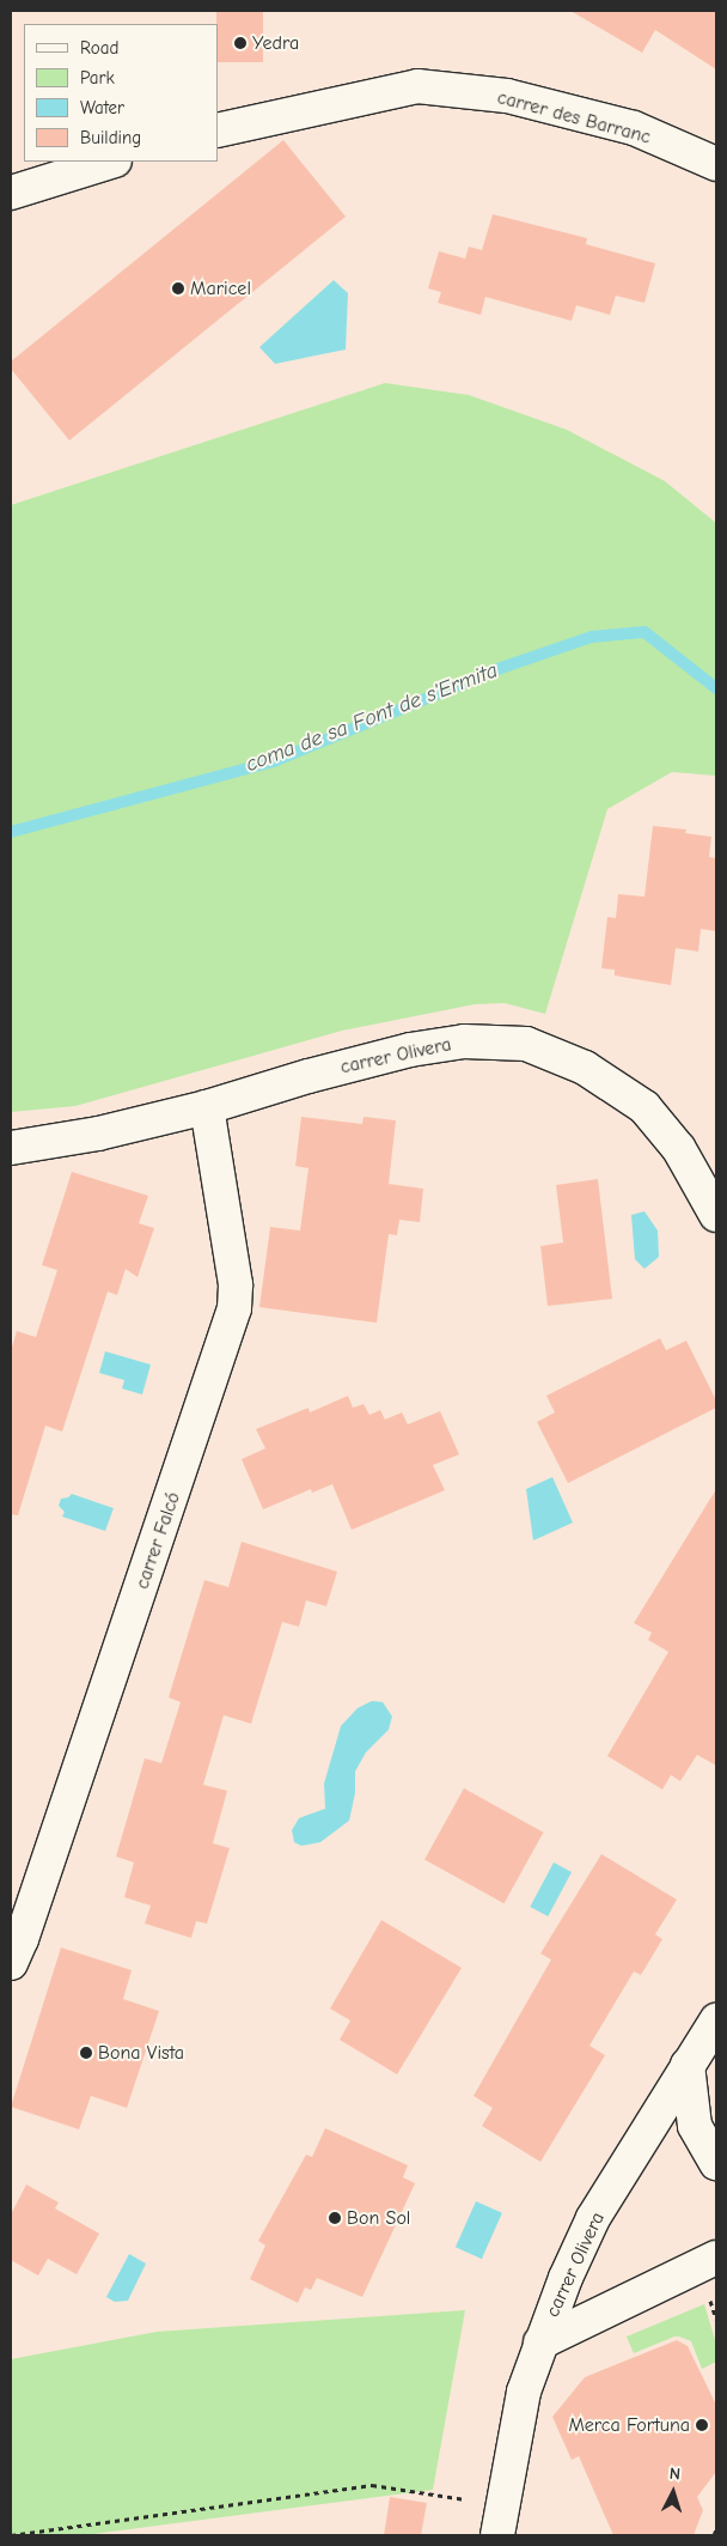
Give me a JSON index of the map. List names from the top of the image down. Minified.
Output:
{"streets":{"street":["carrer des Barranc","carrer Olivera","carrer Falcó"]},"crossings":[["carrer Olivera","carrer Falcó"]],"water":["coma de sa Font de s'Ermita"],"places":["Yedra","Maricel","Bona Vista","Bon Sol","Merca Fortuna"],"legend":["Road","Park","Water","Building"],"north":"top"}
